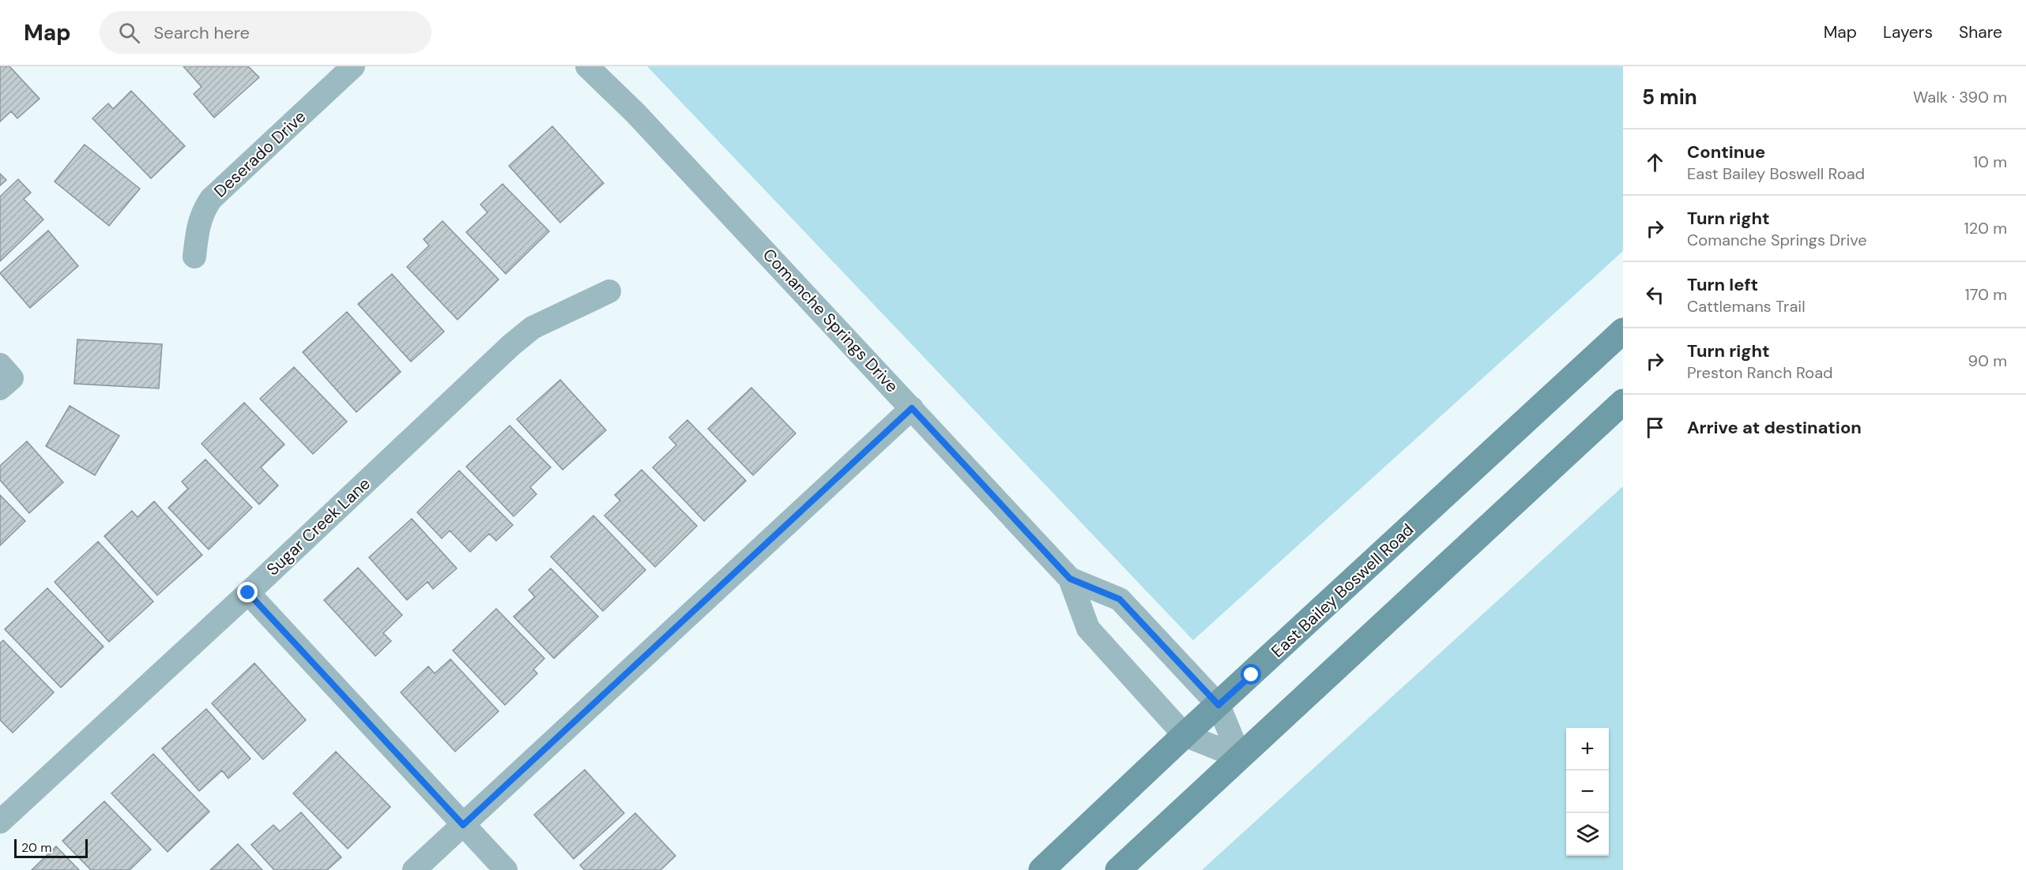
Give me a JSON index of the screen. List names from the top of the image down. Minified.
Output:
{"streets":{"main road":["East Bailey Boswell Road"],"street":["Deserado Drive","Comanche Springs Drive","Sugar Creek Lane"]},"crossings":[["Comanche Springs Drive","East Bailey Boswell Road"]],"scale_bar":"20 m","page":{"header":"Map","search":"Search here","nav":["Map","Layers","Share"],"heading":["5 min","Walk · 390 m"],"list":[["Continue","East Bailey Boswell Road","10 m"],["Turn right","Comanche Springs Drive","120 m"],["Turn left","Cattlemans Trail","170 m"],["Turn right","Preston Ranch Road","90 m"],"Arrive at destination"],"map_buttons":["+","−"],"scale":"20 m"}}
